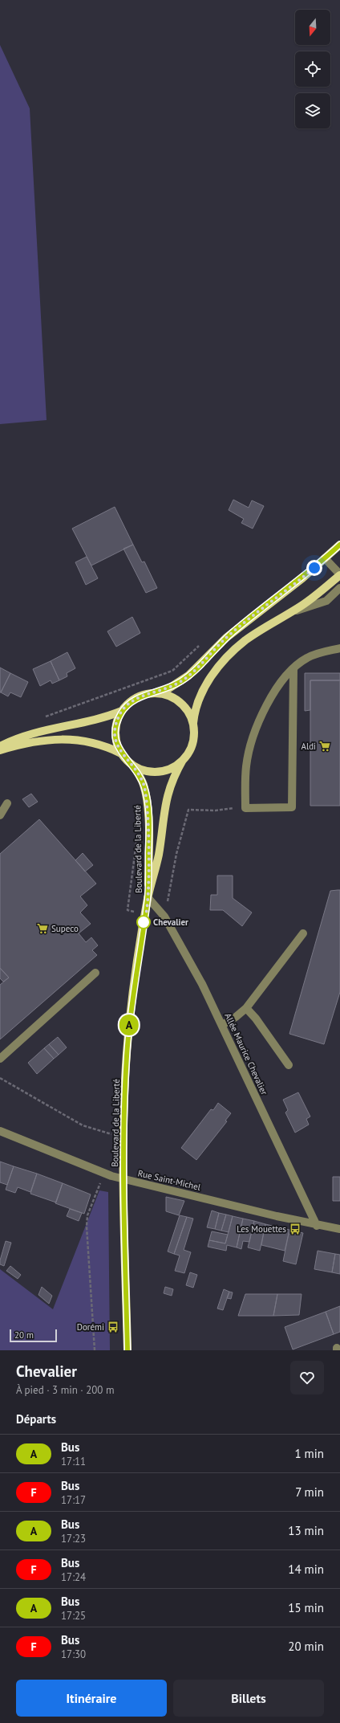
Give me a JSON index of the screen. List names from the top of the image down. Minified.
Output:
{"streets":{"main road":["Boulevard de la Liberté"],"street":["Allée Maurice Chevalier","Rue Saint-Michel"]},"crossings":[["Boulevard de la Liberté","Allée Maurice Chevalier"],["Allée Maurice Chevalier","Rue Saint-Michel"]],"places":{"supermarket":["Aldi","Supeco"],"other":["Chevalier"],"bus stop":["Les Mouettes","Dorémi"]},"lines":["bus line A"],"scale_bar":"20 m","north":"bottom","page":{"on_map":"A","scale":"20 m","heading":[["Chevalier","À pied · 3 min · 200 m"],"Départs"],"list":[{"mark":"A","name":"Bus","note":"17:11","value":"1 min"},{"mark":"F","name":"Bus","note":"17:17","value":"7 min"},{"mark":"A","name":"Bus","note":"17:23","value":"13 min"},{"mark":"F","name":"Bus","note":"17:24","value":"14 min"},{"mark":"A","name":"Bus","note":"17:25","value":"15 min"},{"mark":"F","name":"Bus","note":"17:30","value":"20 min"}],"buttons":["Itinéraire","Billets"]}}
